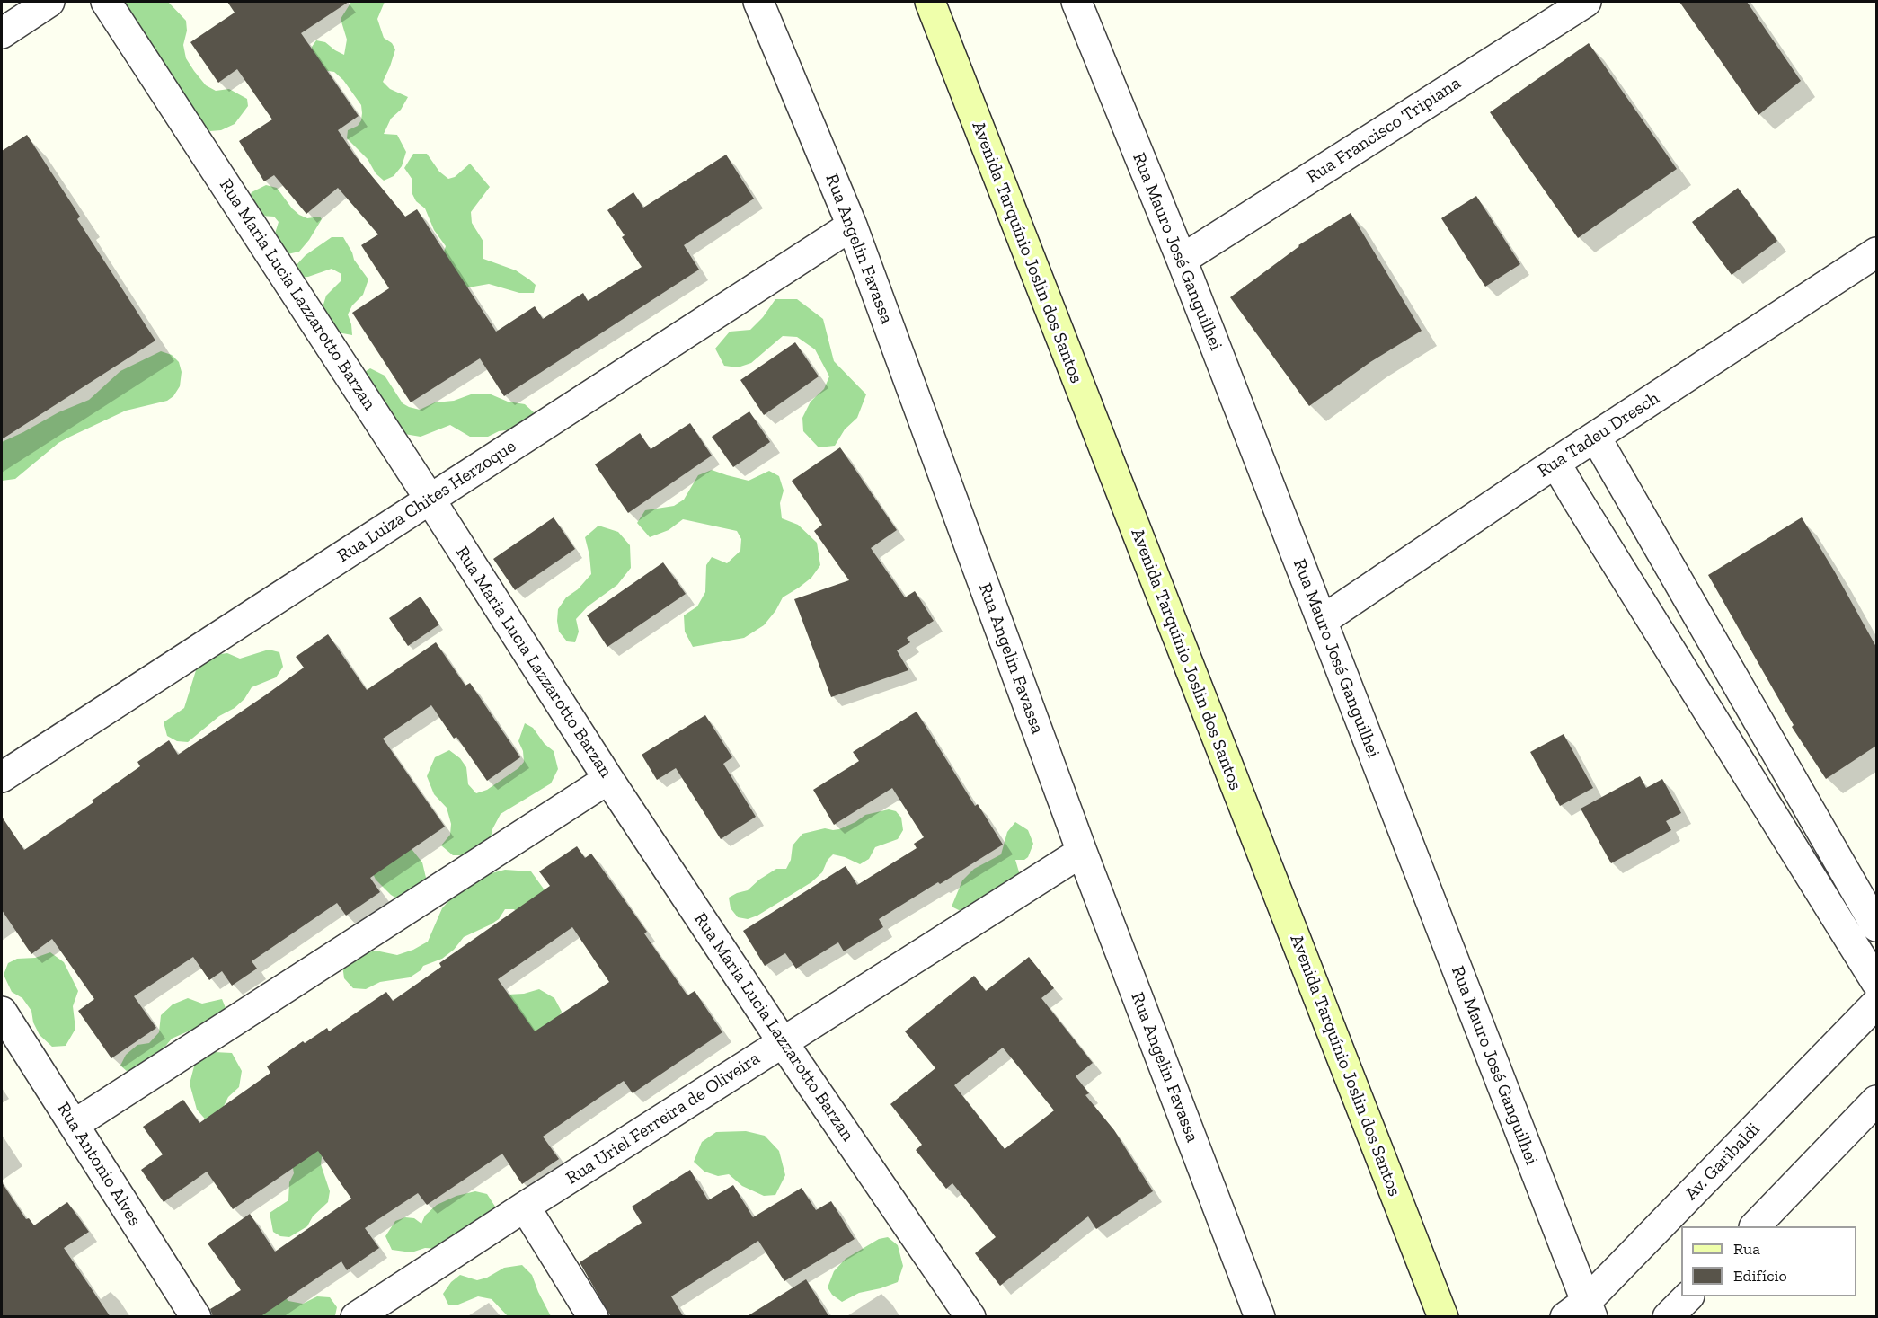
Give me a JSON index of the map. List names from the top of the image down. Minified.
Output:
{"streets":{"street":["Rua Francisco Tripiana","Rua Angelin Favassa","Rua Mauro José Ganguilhei","Avenida Tarquínio Joslin dos Santos","Rua Maria Lucia Lazzarotto Barzan","Rua Tadeu Dresch","Rua Luiza Chites Herzoque","Rua Uriel Ferreira de Oliveira","Av. Garibaldi","Rua Antonio Alves"]},"crossings":[["Rua Francisco Tripiana","Rua Mauro José Ganguilhei"],["Rua Angelin Favassa","Rua Luiza Chites Herzoque"],["Rua Angelin Favassa","Rua Uriel Ferreira de Oliveira"],["Rua Mauro José Ganguilhei","Rua Tadeu Dresch"],["Rua Mauro José Ganguilhei","Av. Garibaldi"],["Rua Maria Lucia Lazzarotto Barzan","Rua Luiza Chites Herzoque"],["Rua Maria Lucia Lazzarotto Barzan","Rua Uriel Ferreira de Oliveira"]],"legend":["Rua","Edifício"]}
